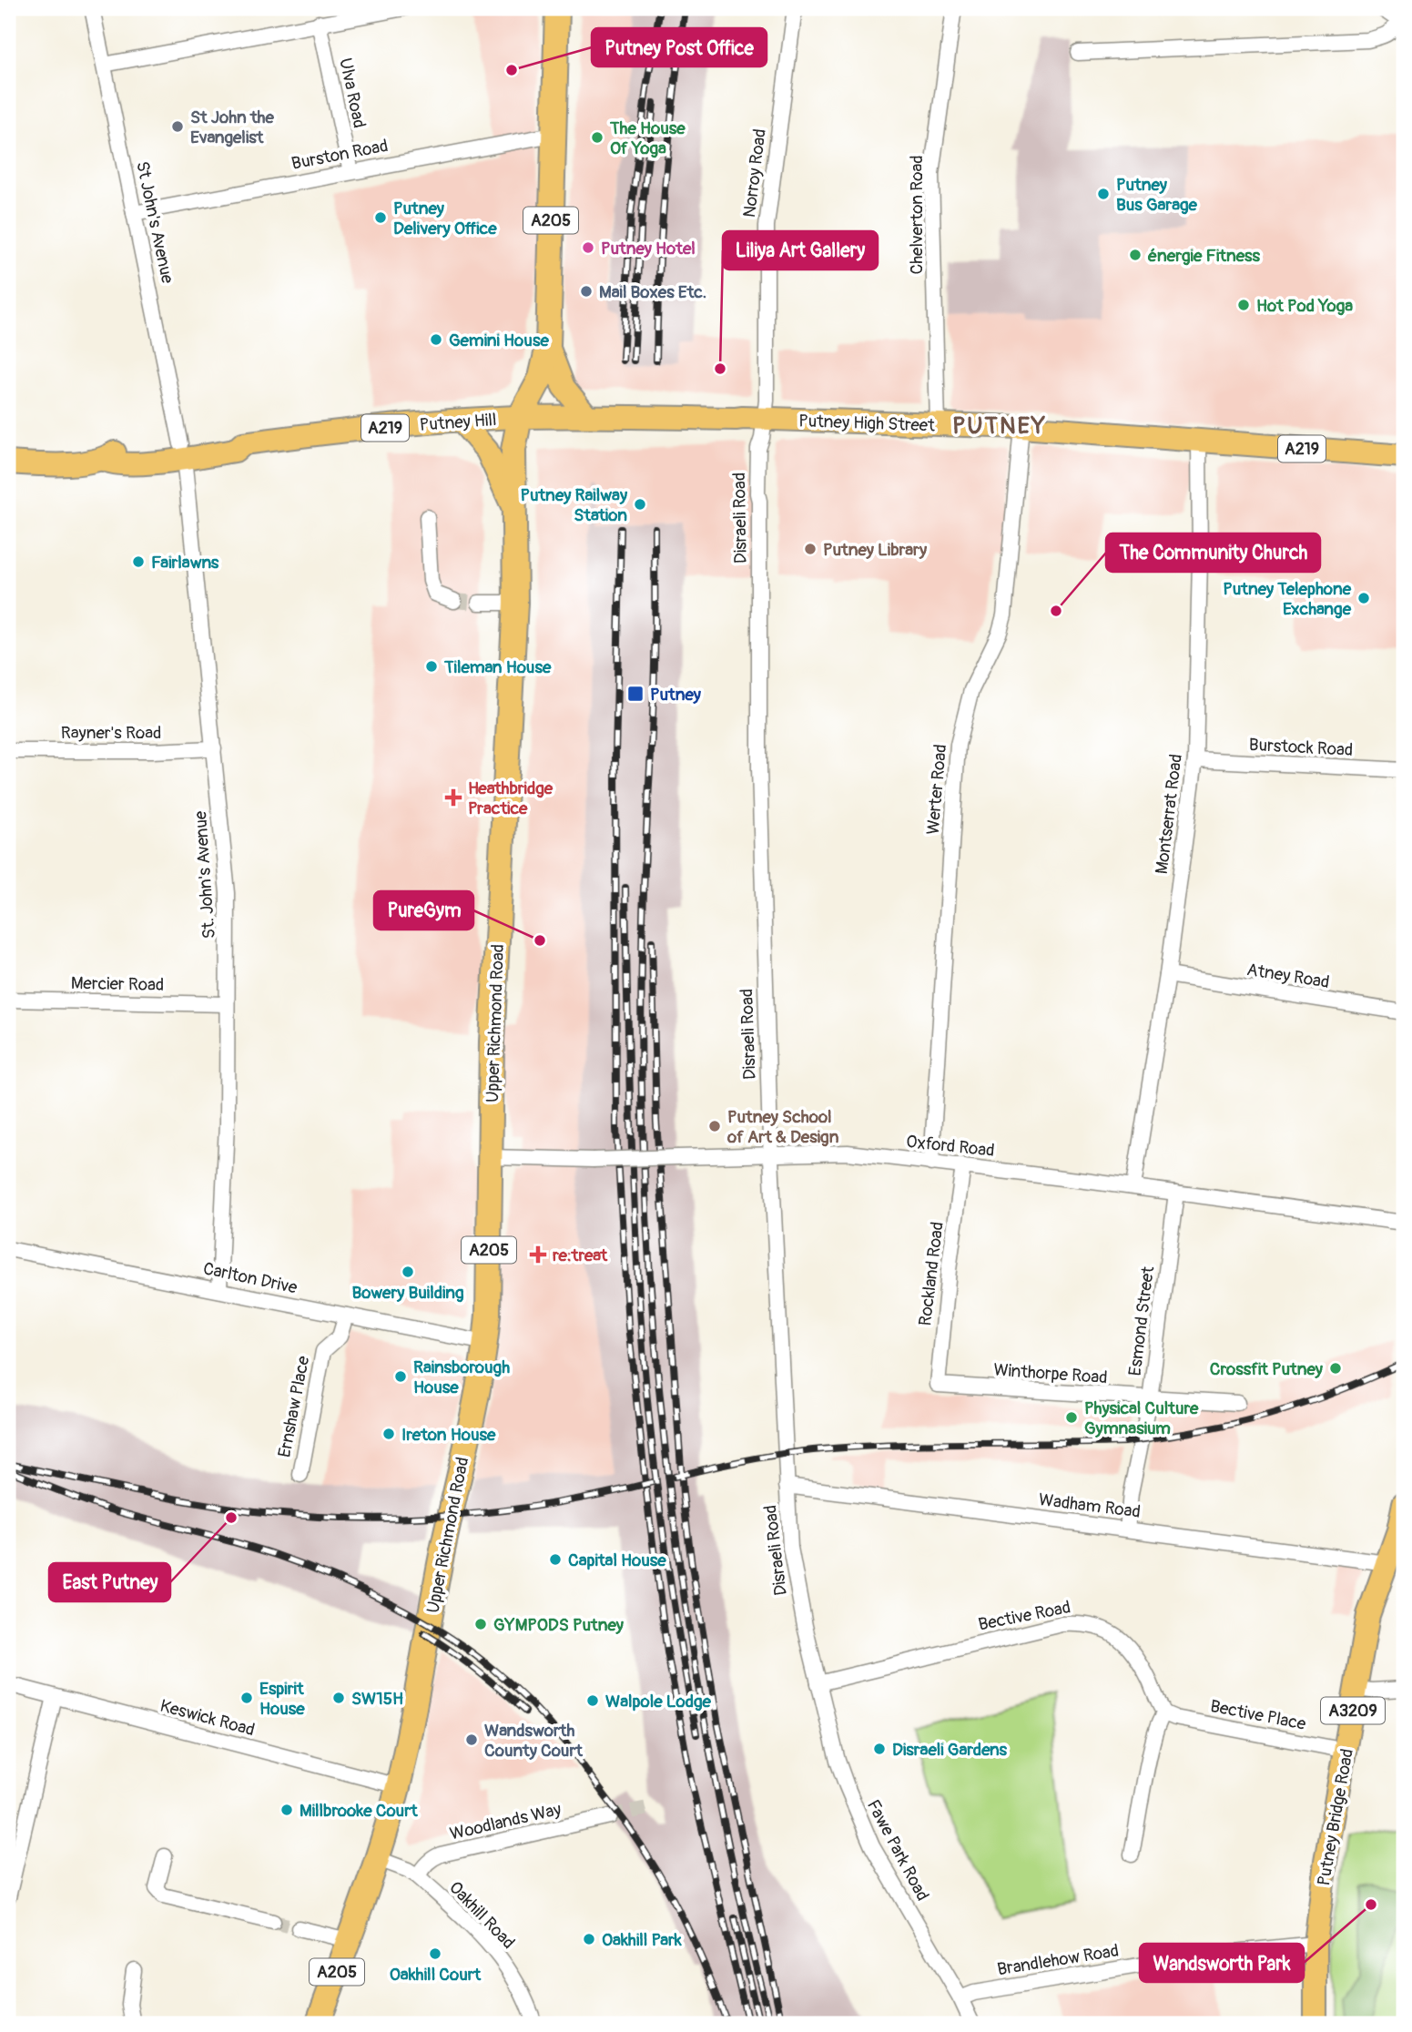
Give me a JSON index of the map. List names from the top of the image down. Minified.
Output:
{"streets":{"highway":["A205","Upper Richmond Road"],"main road":["Putney Hill","Putney High Street","A219","A3209","Putney Bridge Road"],"street":["Ulva Road","Burston Road","Norroy Road","Chelverton Road","St John's Avenue","Disraeli Road","Rayner's Road","Burstock Road","Werter Road","Montserrat Road","St. John's Avenue","Atney Road","Mercier Road","Oxford Road","Rockland Road","Carlton Drive","Esmond Street","Winthorpe Road","Ernshaw Place","Wadham Road","Bective Road","Bective Place","Keswick Road","Woodlands Way","Fawe Park Road","Oakhill Road","Brandlehow Road"]},"crossings":[["Ulva Road","Burston Road"],["Burston Road","St John's Avenue"],["Burston Road","Upper Richmond Road"],["Norroy Road","Putney High Street"],["Norroy Road","Disraeli Road"],["Chelverton Road","Putney High Street"],["St John's Avenue","Putney Hill"],["St John's Avenue","St. John's Avenue"],["Putney Hill","Putney High Street"],["Putney Hill","St. John's Avenue"],["Putney Hill","Upper Richmond Road"],["Putney High Street","Disraeli Road"],["Putney High Street","Werter Road"],["Putney High Street","Montserrat Road"],["Putney High Street","Upper Richmond Road"],["Disraeli Road","Oxford Road"],["Disraeli Road","Wadham Road"],["Disraeli Road","Bective Road"],["Disraeli Road","Fawe Park Road"],["Rayner's Road","St. John's Avenue"],["Burstock Road","Montserrat Road"],["Werter Road","Oxford Road"],["Montserrat Road","Atney Road"],["Montserrat Road","Oxford Road"],["St. John's Avenue","Mercier Road"],["St. John's Avenue","Carlton Drive"],["Upper Richmond Road","Oxford Road"],["Upper Richmond Road","Carlton Drive"],["Upper Richmond Road","Keswick Road"],["Upper Richmond Road","Oakhill Road"],["Oxford Road","Rockland Road"],["Oxford Road","Esmond Street"],["Rockland Road","Winthorpe Road"],["Carlton Drive","Ernshaw Place"],["Esmond Street","Winthorpe Road"],["Esmond Street","Wadham Road"],["Wadham Road","Putney Bridge Road"],["Bective Road","Bective Place"],["Bective Road","Fawe Park Road"],["Bective Place","Putney Bridge Road"],["Putney Bridge Road","Brandlehow Road"],["Woodlands Way","Oakhill Road"],["Fawe Park Road","Brandlehow Road"]],"districts":["PUTNEY"],"places":{"other":["Putney Post Office","St John the Evangelist","The House Of Yoga","Putney Bus Garage","Putney Delivery Office","Putney Hotel","énergie Fitness","Mail Boxes Etc.","Hot Pod Yoga","Gemini House","Liliya Art Gallery","Putney Railway Station","Putney Library","Fairlawns","Putney Telephone Exchange","The Community Church","Tileman House","PureGym","Putney School of Art & Design","Bowery Building","Crossfit Putney","Rainsborough House","Physical Culture Gymnasium","Ireton House","East Putney","Capital House","GYMPODS Putney","Espirit House","SW15H","Walpole Lodge","Wandsworth County Court","Disraeli Gardens","Millbrooke Court","Wandsworth Park","Oakhill Park","Oakhill Court"],"transit":["Putney"],"health":["Heathbridge Practice","re:treat"]}}
